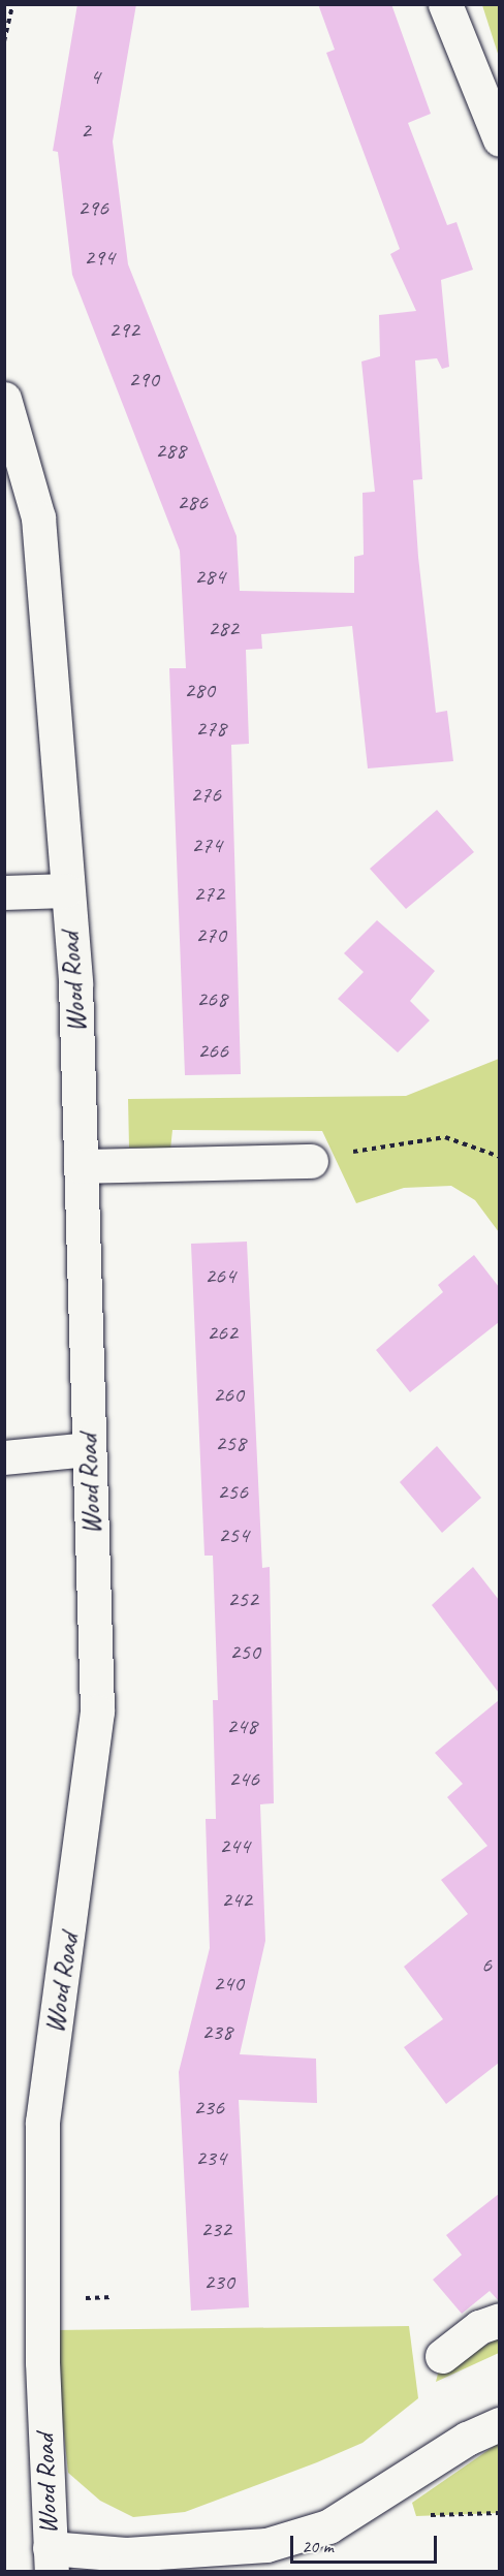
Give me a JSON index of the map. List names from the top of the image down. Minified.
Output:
{"streets":{"street":["Wood Road"]},"house_numbers":["4","2","296","294","292","290","288","286","284","282","280","278","276","274","272","270","268","266","264","262","260","258","256","254","252","250","248","246","244","242","6","240","238","236","234","232","230"],"scale_bar":"20 m"}
